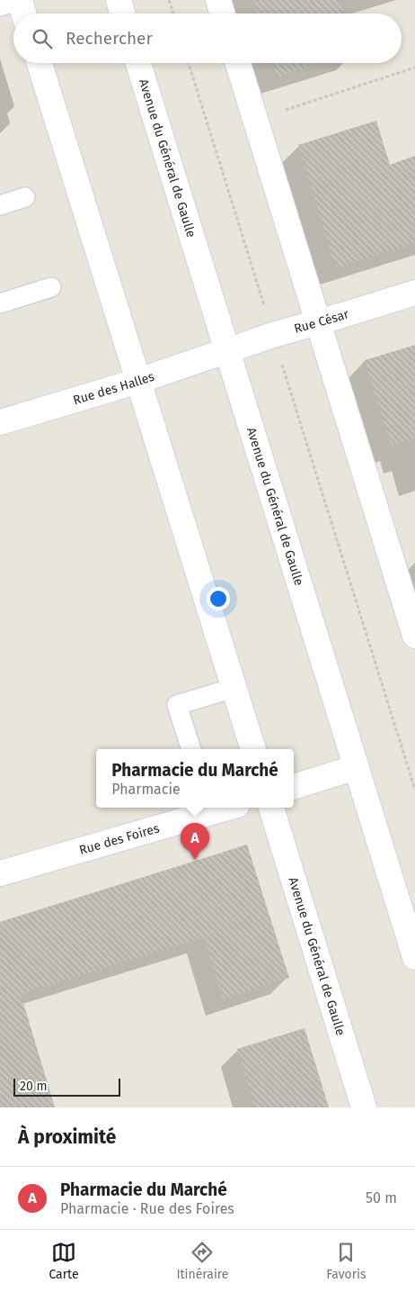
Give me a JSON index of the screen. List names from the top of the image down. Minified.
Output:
{"streets":{"street":["Avenue du Général de Gaulle","Rue César","Rue des Halles","Rue des Foires"]},"crossings":[["Avenue du Général de Gaulle","Rue César"],["Avenue du Général de Gaulle","Rue des Halles"],["Rue César","Rue des Halles"]],"scale_bar":"20 m","page":{"search":"Rechercher","popup":["Pharmacie du Marché","Pharmacie"],"pins":"A","scale":"20 m","heading":"À proximité","list":[{"mark":"A","name":"Pharmacie du Marché","note":"Pharmacie · Rue des Foires","value":"50 m"}],"nav":["Carte","Itinéraire","Favoris"]}}
